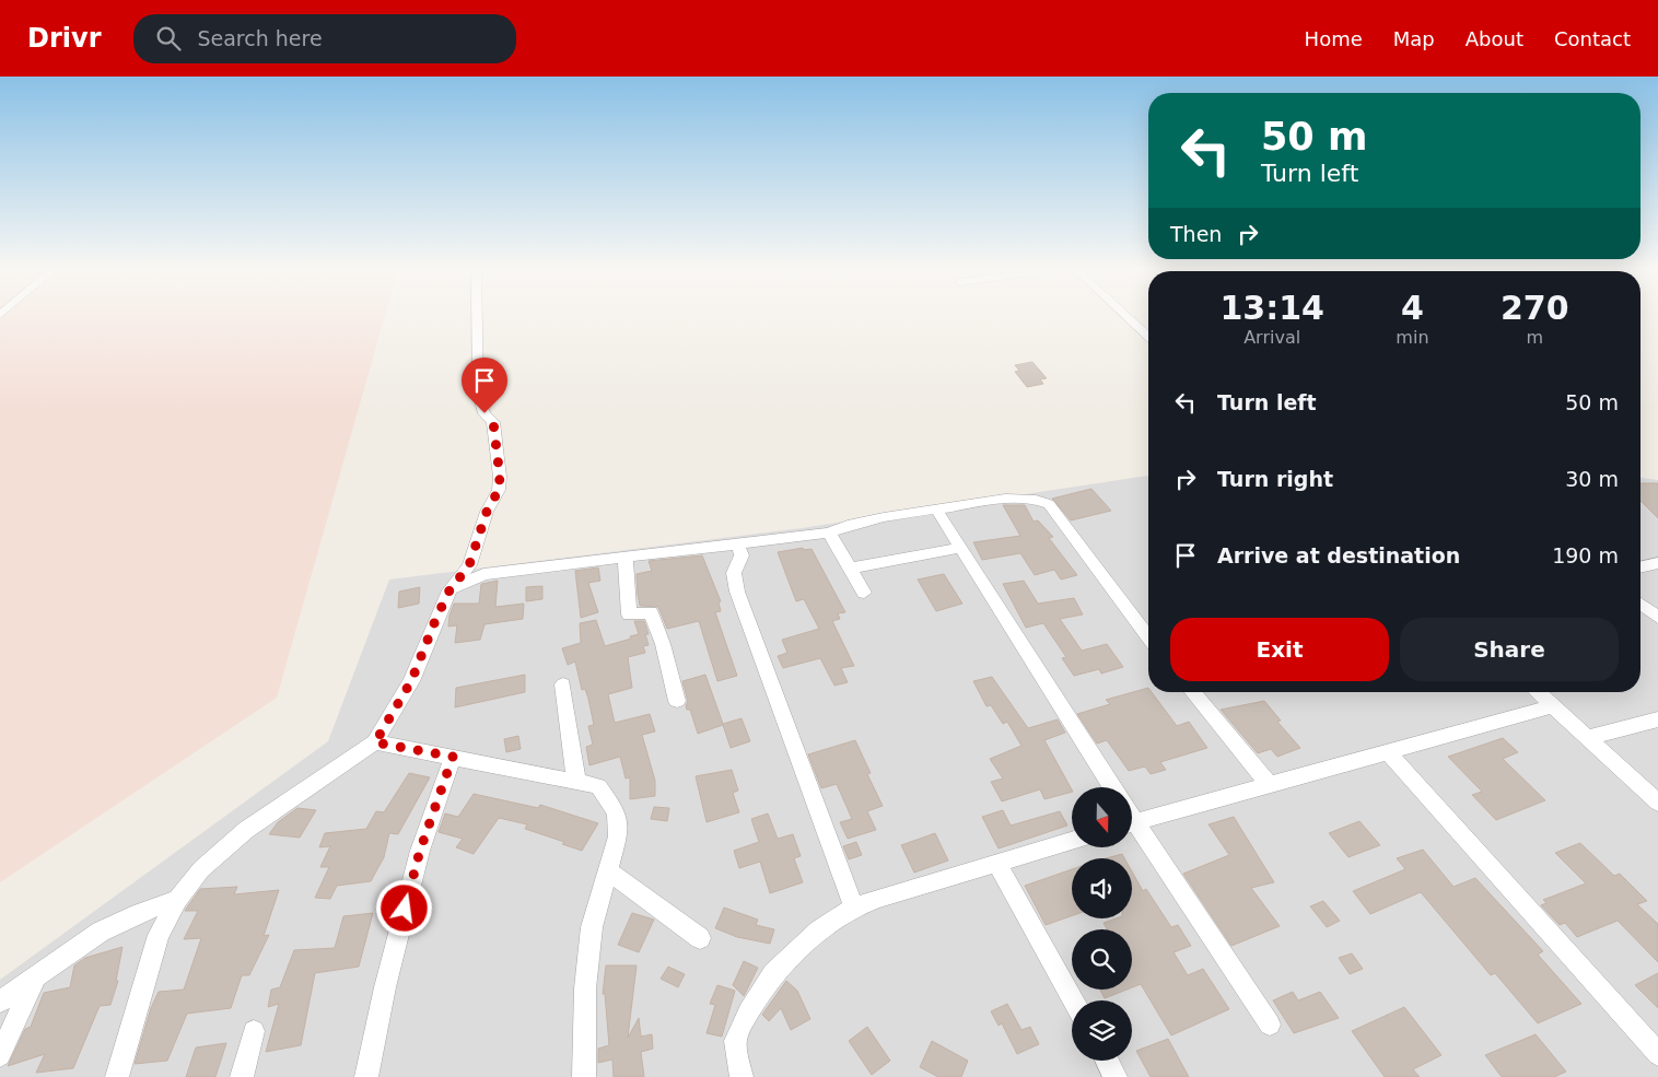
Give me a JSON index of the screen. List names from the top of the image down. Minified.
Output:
{"north":"bottom","page":{"header":"Drivr","search":"Search here","nav":["Home","Map","About","Contact"],"turn":["50 m","Turn left"],"then":"Then","eta":["13:14","Arrival","4","min","270","m"],"list":[{"name":"Turn left","value":"50 m"},{"name":"Turn right","value":"30 m"},{"name":"Arrive at destination","value":"190 m"}],"buttons":["Exit","Share"]}}
